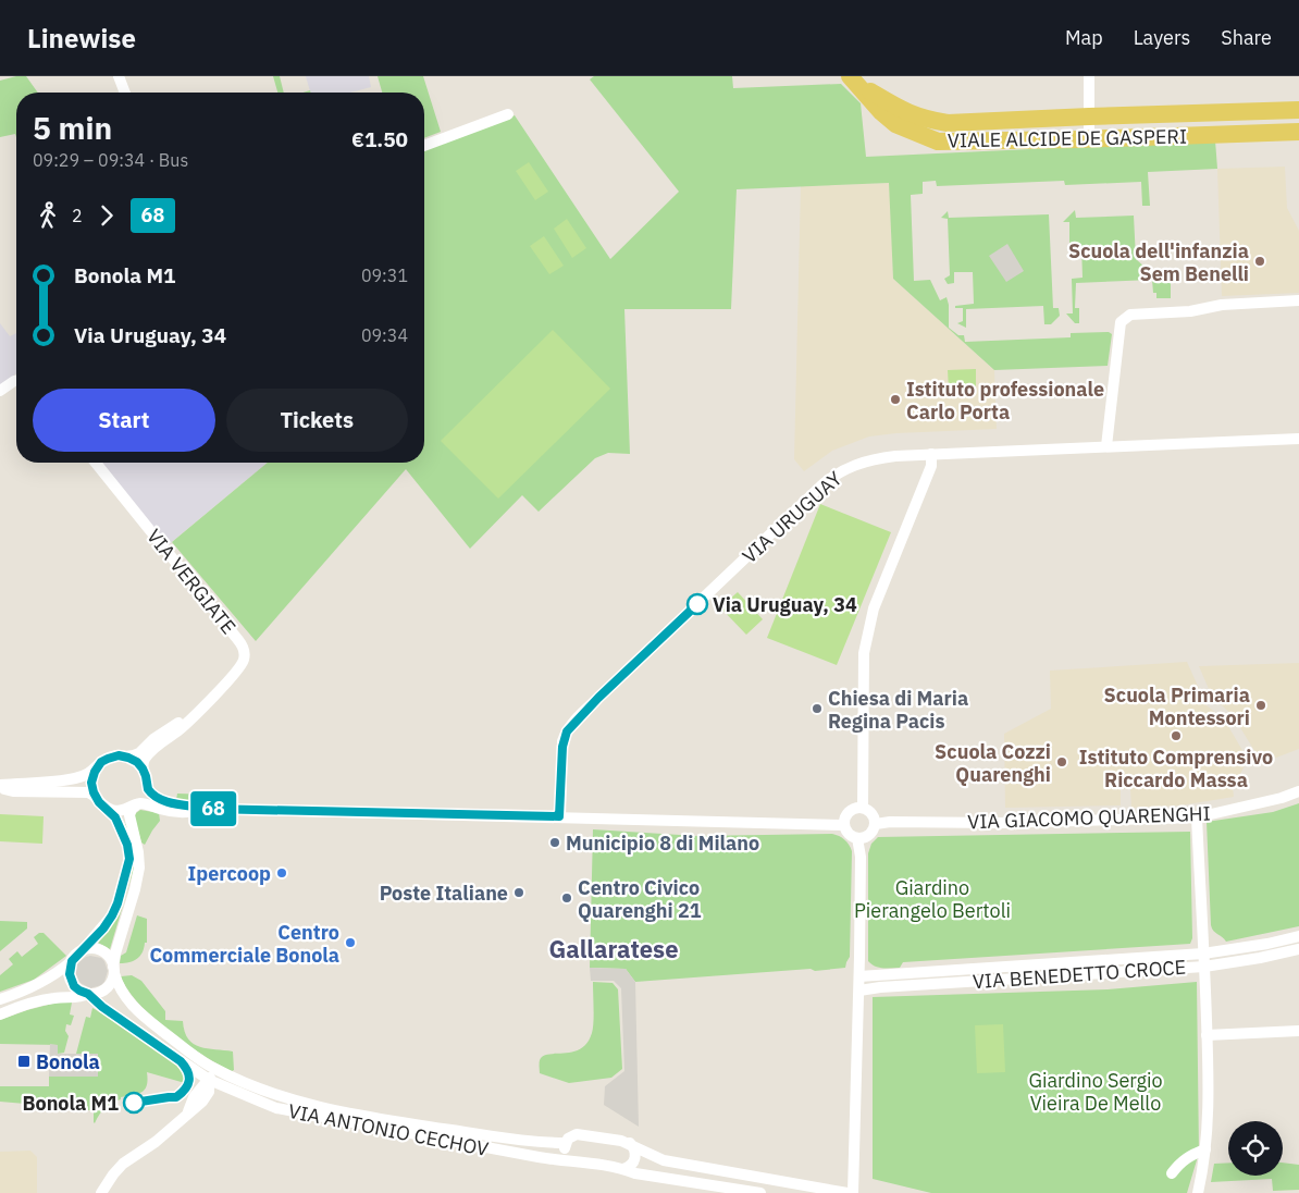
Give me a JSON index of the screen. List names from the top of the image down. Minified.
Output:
{"streets":{"main road":["VIALE ALCIDE DE GASPERI"],"street":["VIA URUGUAY","VIA VERGIATE","VIA GIACOMO QUARENGHI","VIA BENEDETTO CROCE","VIA ANTONIO CECHOV"]},"districts":["Gallaratese"],"parks":["Giardino Pierangelo Bertoli","Giardino Sergio Vieira De Mello"],"places":{"other":["Scuola dell'infanzia Sem Benelli","Istituto professionale Carlo Porta","Via Uruguay, 34","Scuola Primaria Montessori","Chiesa di Maria Regina Pacis","Istituto Comprensivo Riccardo Massa","Scuola Cozzi Quarenghi","Municipio 8 di Milano","Ipercoop","Poste Italiane","Centro Civico Quarenghi 21","Centro Commerciale Bonola","Bonola M1"],"transit":["Bonola"]},"lines":["bus line 68"],"page":{"header":"Linewise","nav":["Map","Layers","Share"],"on_map":"68","heading":["5 min","09:29 – 09:34 · Bus","€1.50"],"legs":["2","68"],"list":[{"name":"Bonola M1","value":"09:31"},{"name":"Via Uruguay, 34","value":"09:34"}],"buttons":["Start","Tickets"]}}
